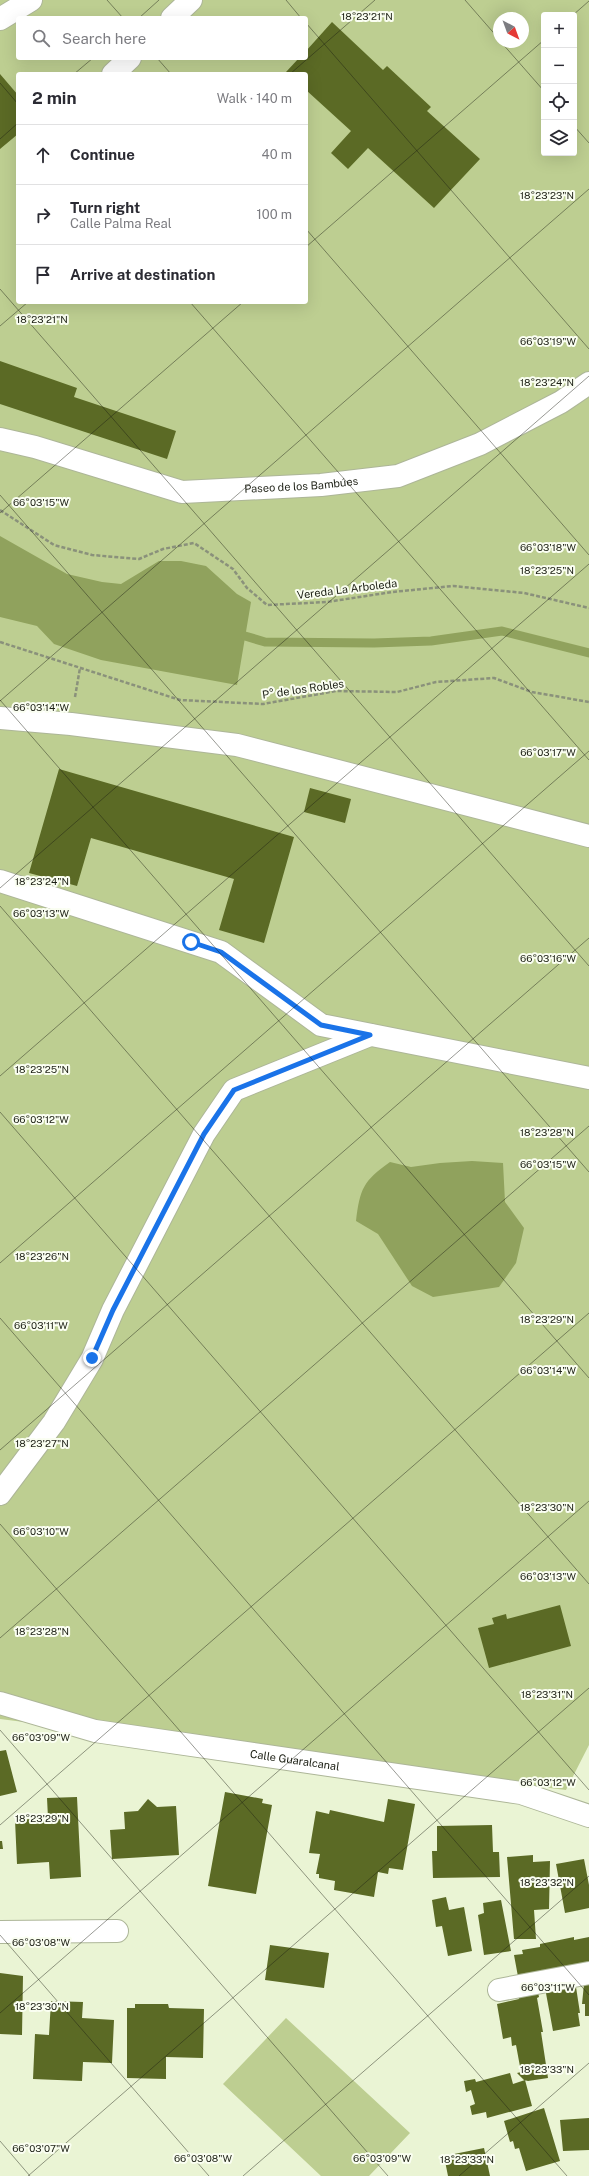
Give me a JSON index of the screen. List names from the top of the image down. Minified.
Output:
{"streets":{"street":["Paseo de los Bambúes","Calle Guaralcanal"],"path":["Vereda La Arboleda","P° de los Robles"]},"north":"bottom right","page":{"map_buttons":["+","−"],"search":"Search here","heading":["2 min","Walk · 140 m"],"list":[["Continue","40 m"],["Turn right","Calle Palma Real","100 m"],"Arrive at destination"]},"coordinates":["18°23'21\"N","18°23'23\"N","66°03'19\"W","18°23'24\"N","66°03'15\"W","66°03'18\"W","18°23'25\"N","66°03'14\"W","66°03'17\"W","66°03'13\"W","66°03'16\"W","66°03'12\"W","18°23'28\"N","18°23'26\"N","18°23'29\"N","66°03'11\"W","18°23'27\"N","18°23'30\"N","66°03'10\"W","18°23'31\"N","66°03'09\"W","18°23'32\"N","66°03'08\"W","18°23'33\"N","66°03'07\"W"]}
